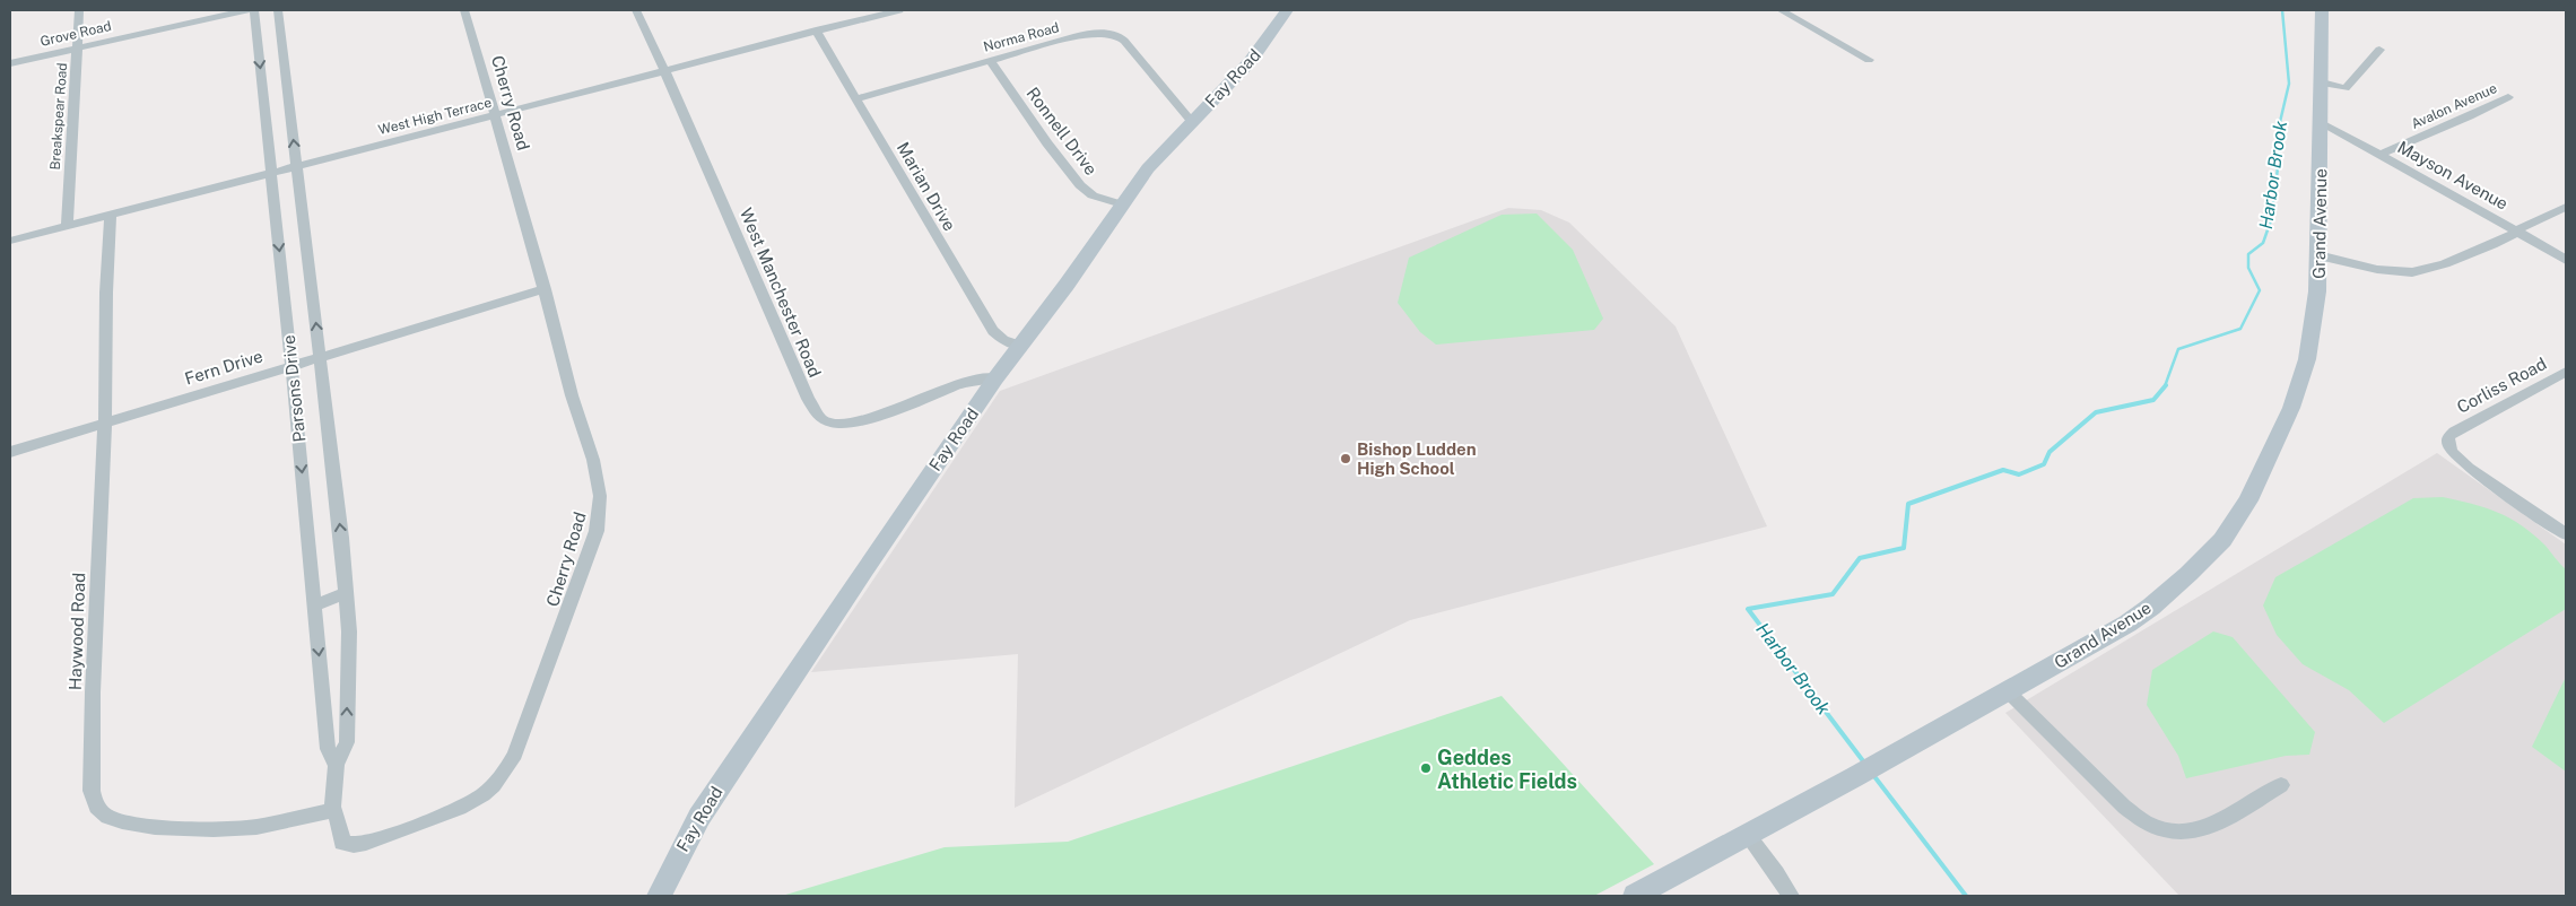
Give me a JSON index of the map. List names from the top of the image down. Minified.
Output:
{"streets":{"street":["Grove Road","Norma Road","Fay Road","Cherry Road","Avalon Avenue","Breakspear Road","West High Terrace","Ronnell Drive","Mayson Avenue","Marian Drive","Grand Avenue","West Manchester Road","Fern Drive","Corliss Road","Parsons Drive","Haywood Road"]},"crossings":[["Grove Road","Breakspear Road"],["Norma Road","Fay Road"],["Norma Road","Ronnell Drive"],["Norma Road","Marian Drive"],["Fay Road","Ronnell Drive"],["Fay Road","Marian Drive"],["Fay Road","West Manchester Road"],["Cherry Road","West High Terrace"],["Cherry Road","Fern Drive"],["Cherry Road","Parsons Drive"],["Cherry Road","Haywood Road"],["Avalon Avenue","Mayson Avenue"],["Breakspear Road","West High Terrace"],["West High Terrace","Marian Drive"],["West High Terrace","West Manchester Road"],["West High Terrace","Parsons Drive"],["West High Terrace","Haywood Road"],["Mayson Avenue","Grand Avenue"],["Fern Drive","Parsons Drive"],["Fern Drive","Haywood Road"],["Parsons Drive","Haywood Road"]],"water":["Harbor Brook"],"places":["Bishop Ludden High School","Geddes Athletic Fields"]}
